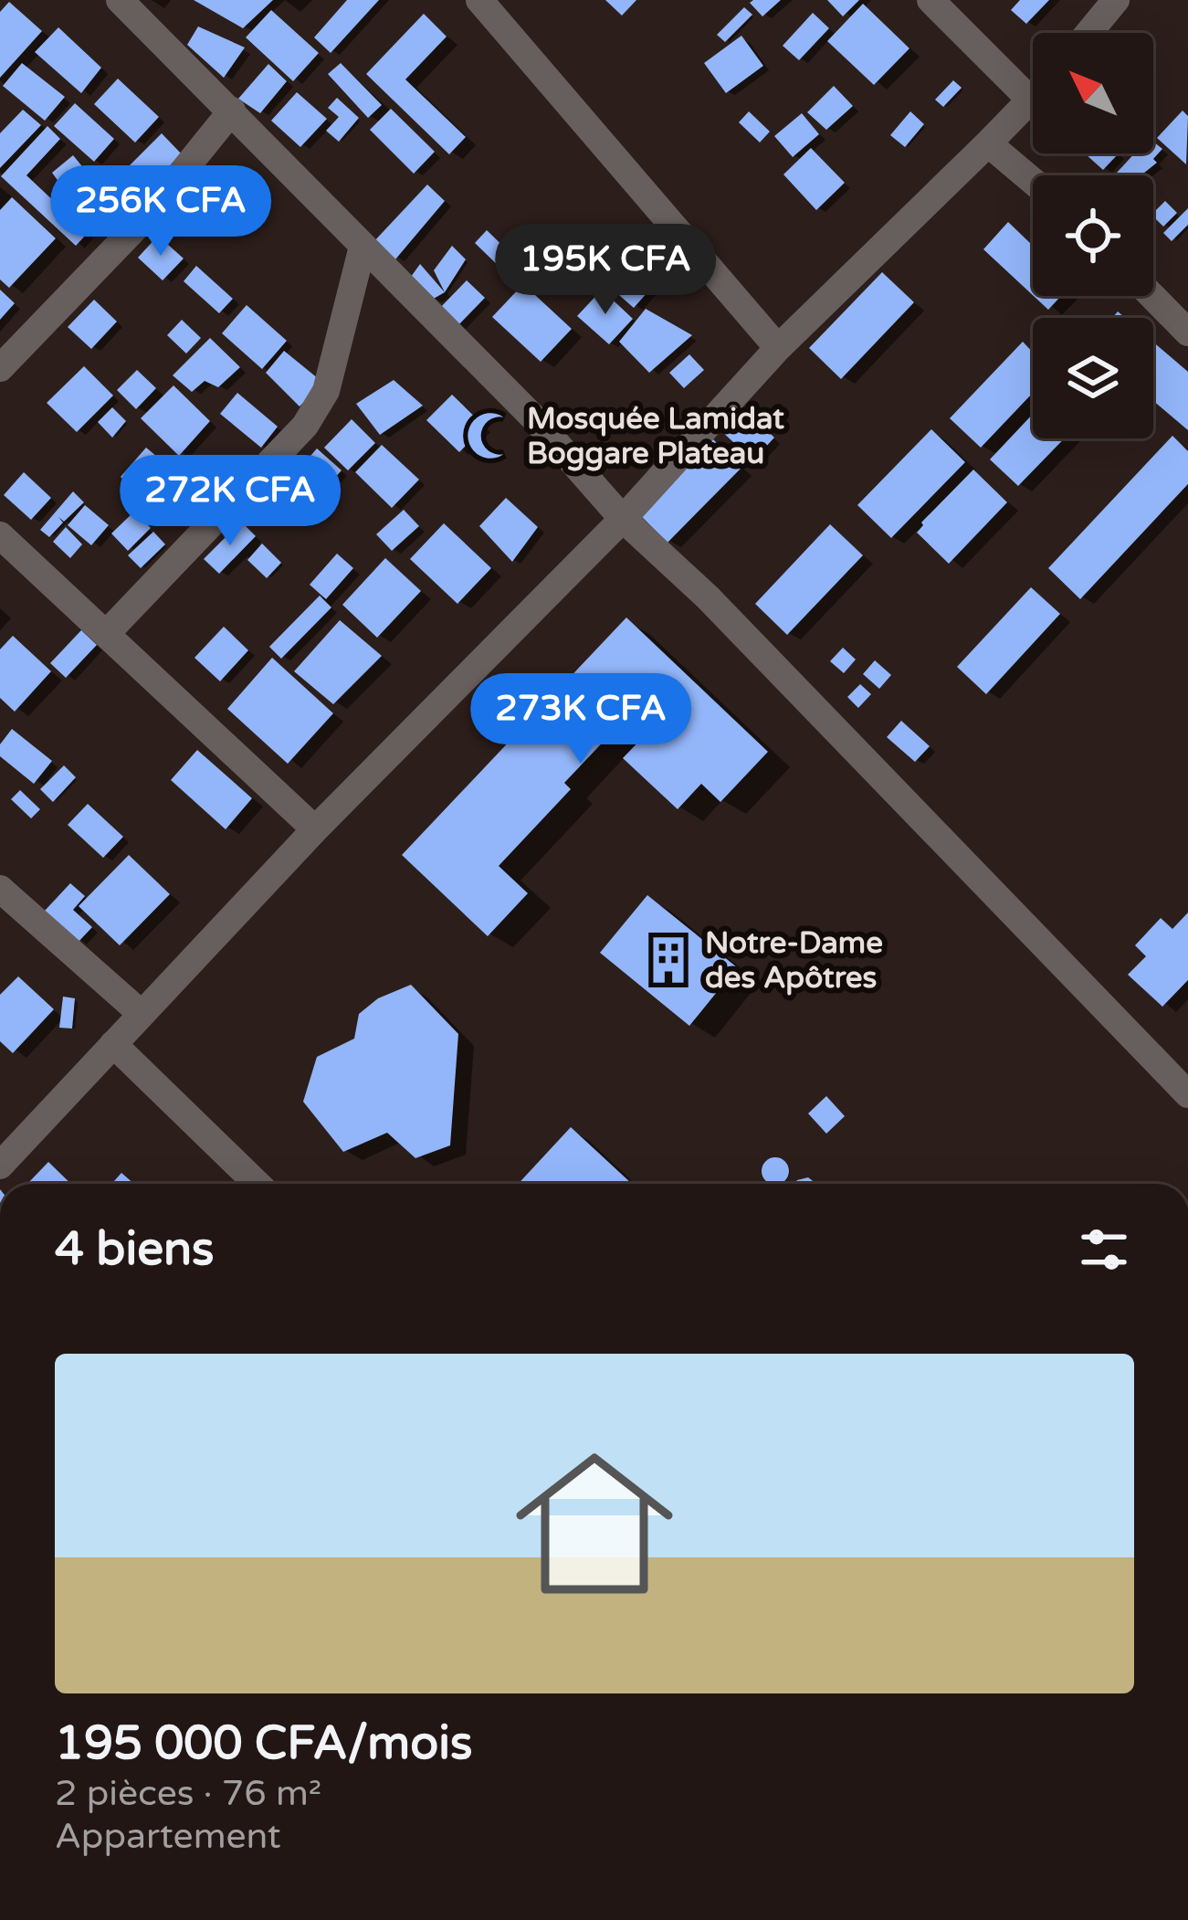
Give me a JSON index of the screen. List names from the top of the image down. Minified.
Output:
{"places":{"mosque":["Mosquée Lamidat Boggare Plateau"],"building":["Notre-Dame des Apôtres"]},"north":"top left","page":{"price":["256K CFA","195K CFA","272K CFA","273K CFA"],"heading":"4 biens","list":[{"name":"195 000 CFA/mois","note":"2 pièces · 76 m² · Appartement"}]}}
